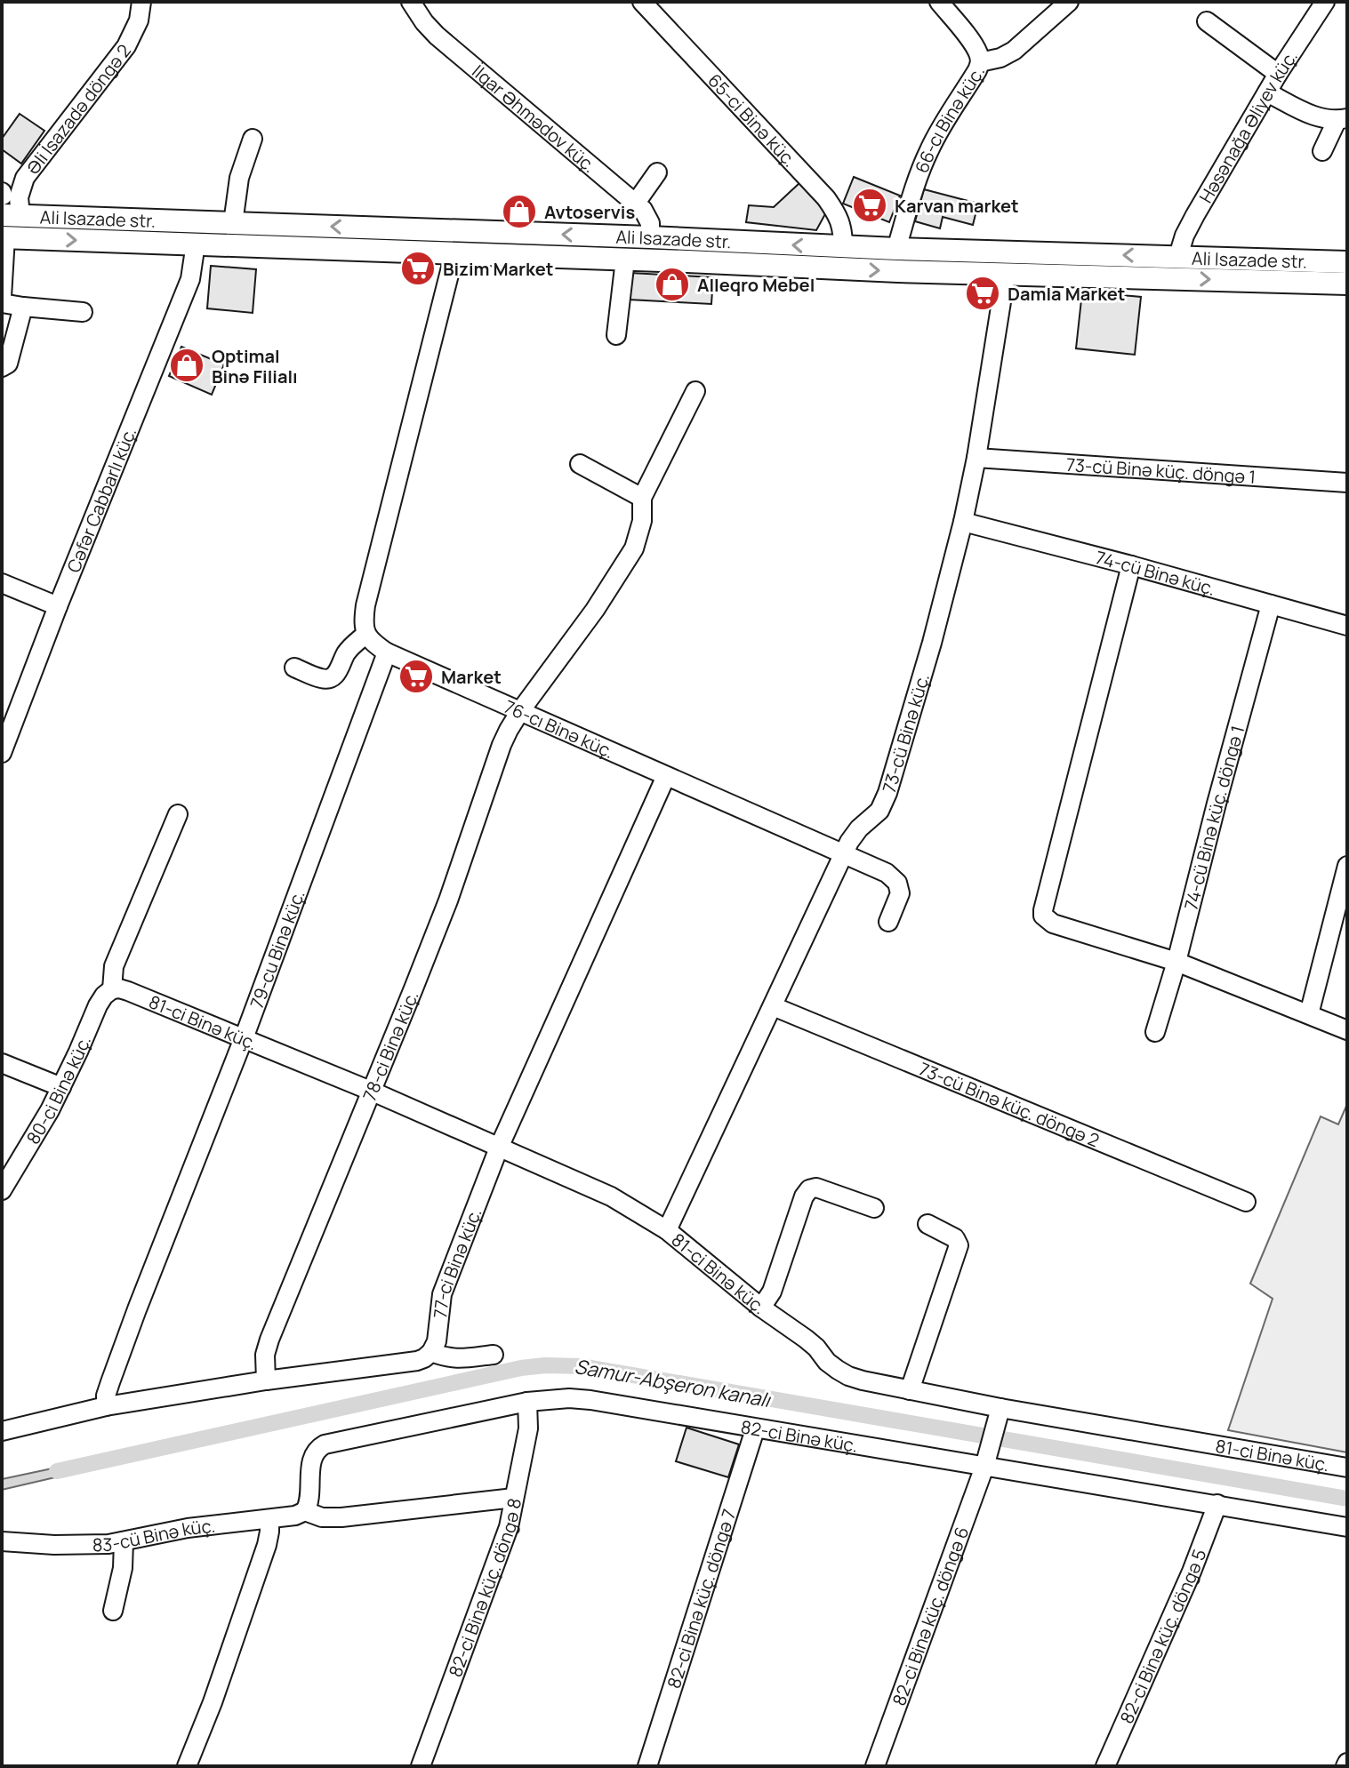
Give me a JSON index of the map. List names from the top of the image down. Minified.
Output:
{"streets":{"main road":["Ali Isazade str."],"street":["Əli İsazadə döngə 2","İlqar Əhmədov küç.","65-ci Binə küç.","66-cı Binə küç.","Həsənağa Əliyev küç.","73-cü Binə küç. döngə 1","Cəfər Cabbarlı küç.","74-cü Binə küç.","76-cı Binə küç.","73-cü Binə küç.","74-cü Binə küç. döngə 1","79-cu Binə küç.","81-ci Binə küç.","78-ci Binə küç.","80-ci Binə küç.","73-cü Binə küç. döngə 2","77-ci Binə küç.","82-ci Binə küç.","83-cü Binə küç.","82-ci Binə küç. döngə 8","82-ci Binə küç. döngə 7","82-ci Binə küç. döngə 6","82-ci Binə küç. döngə 5"]},"crossings":[["Əli İsazadə döngə 2","Ali Isazade str."],["İlqar Əhmədov küç.","Ali Isazade str."],["65-ci Binə küç.","Ali Isazade str."],["66-cı Binə küç.","Ali Isazade str."],["Həsənağa Əliyev küç.","Ali Isazade str."],["Ali Isazade str.","Cəfər Cabbarlı küç."],["Ali Isazade str.","73-cü Binə küç."],["73-cü Binə küç. döngə 1","73-cü Binə küç."],["74-cü Binə küç.","73-cü Binə küç."],["74-cü Binə küç.","74-cü Binə küç. döngə 1"],["76-cı Binə küç.","73-cü Binə küç."],["76-cı Binə küç.","79-cu Binə küç."],["76-cı Binə küç.","78-ci Binə küç."],["76-cı Binə küç.","77-ci Binə küç."],["73-cü Binə küç.","81-ci Binə küç."],["73-cü Binə küç.","73-cü Binə küç. döngə 2"],["79-cu Binə küç.","81-ci Binə küç."],["81-ci Binə küç.","78-ci Binə küç."],["81-ci Binə küç.","80-ci Binə küç."],["81-ci Binə küç.","77-ci Binə küç."],["81-ci Binə küç.","82-ci Binə küç. döngə 6"],["82-ci Binə küç.","83-cü Binə küç."],["82-ci Binə küç.","82-ci Binə küç. döngə 8"],["82-ci Binə küç.","82-ci Binə küç. döngə 7"],["82-ci Binə küç.","82-ci Binə küç. döngə 6"],["82-ci Binə küç.","82-ci Binə küç. döngə 5"]],"water":["Samur-Abşeron kanalı"],"places":{"supermarket":["Karvan market","Bizim Market","Damla Market","Market"],"shop":["Avtoservis","Alleqro Mebel","Optimal Binə Filialı"]}}
